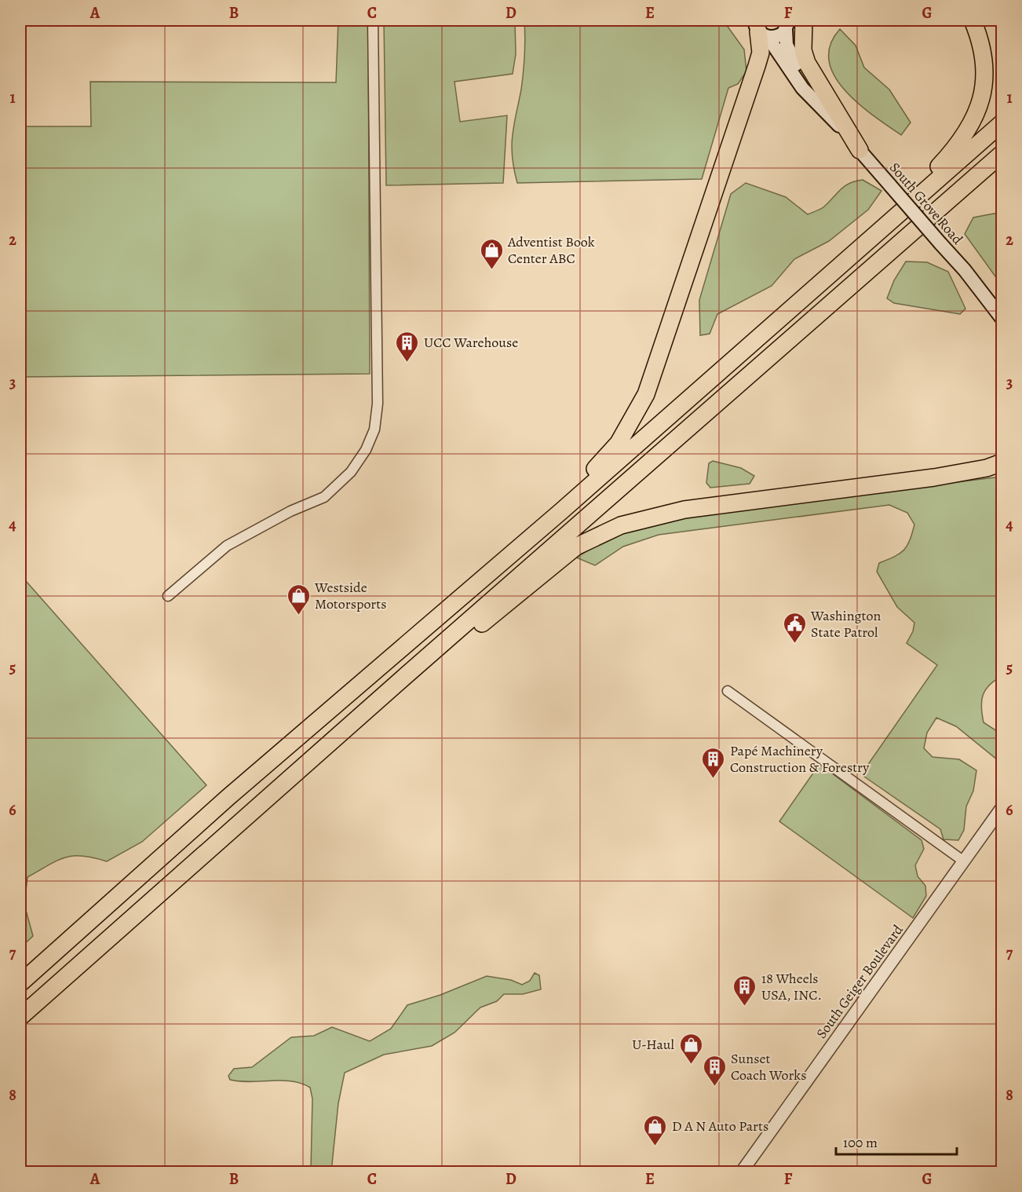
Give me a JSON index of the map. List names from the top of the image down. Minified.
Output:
{"streets":{"main road":["South Grove Road"],"street":["South Geiger Boulevard"]},"places":{"shop":["Adventist Book Center ABC","Westside Motorsports","U-Haul","D A N Auto Parts"],"building":["UCC Warehouse","Papé Machinery Construction & Forestry","18 Wheels USA, INC.","Sunset Coach Works"],"public building":["Washington State Patrol"]},"scale_bar":"100 m","grid":{"columns":["A","B","C","D","E","F","G"],"rows":["1","2","3","4","5","6","7","8"]}}
